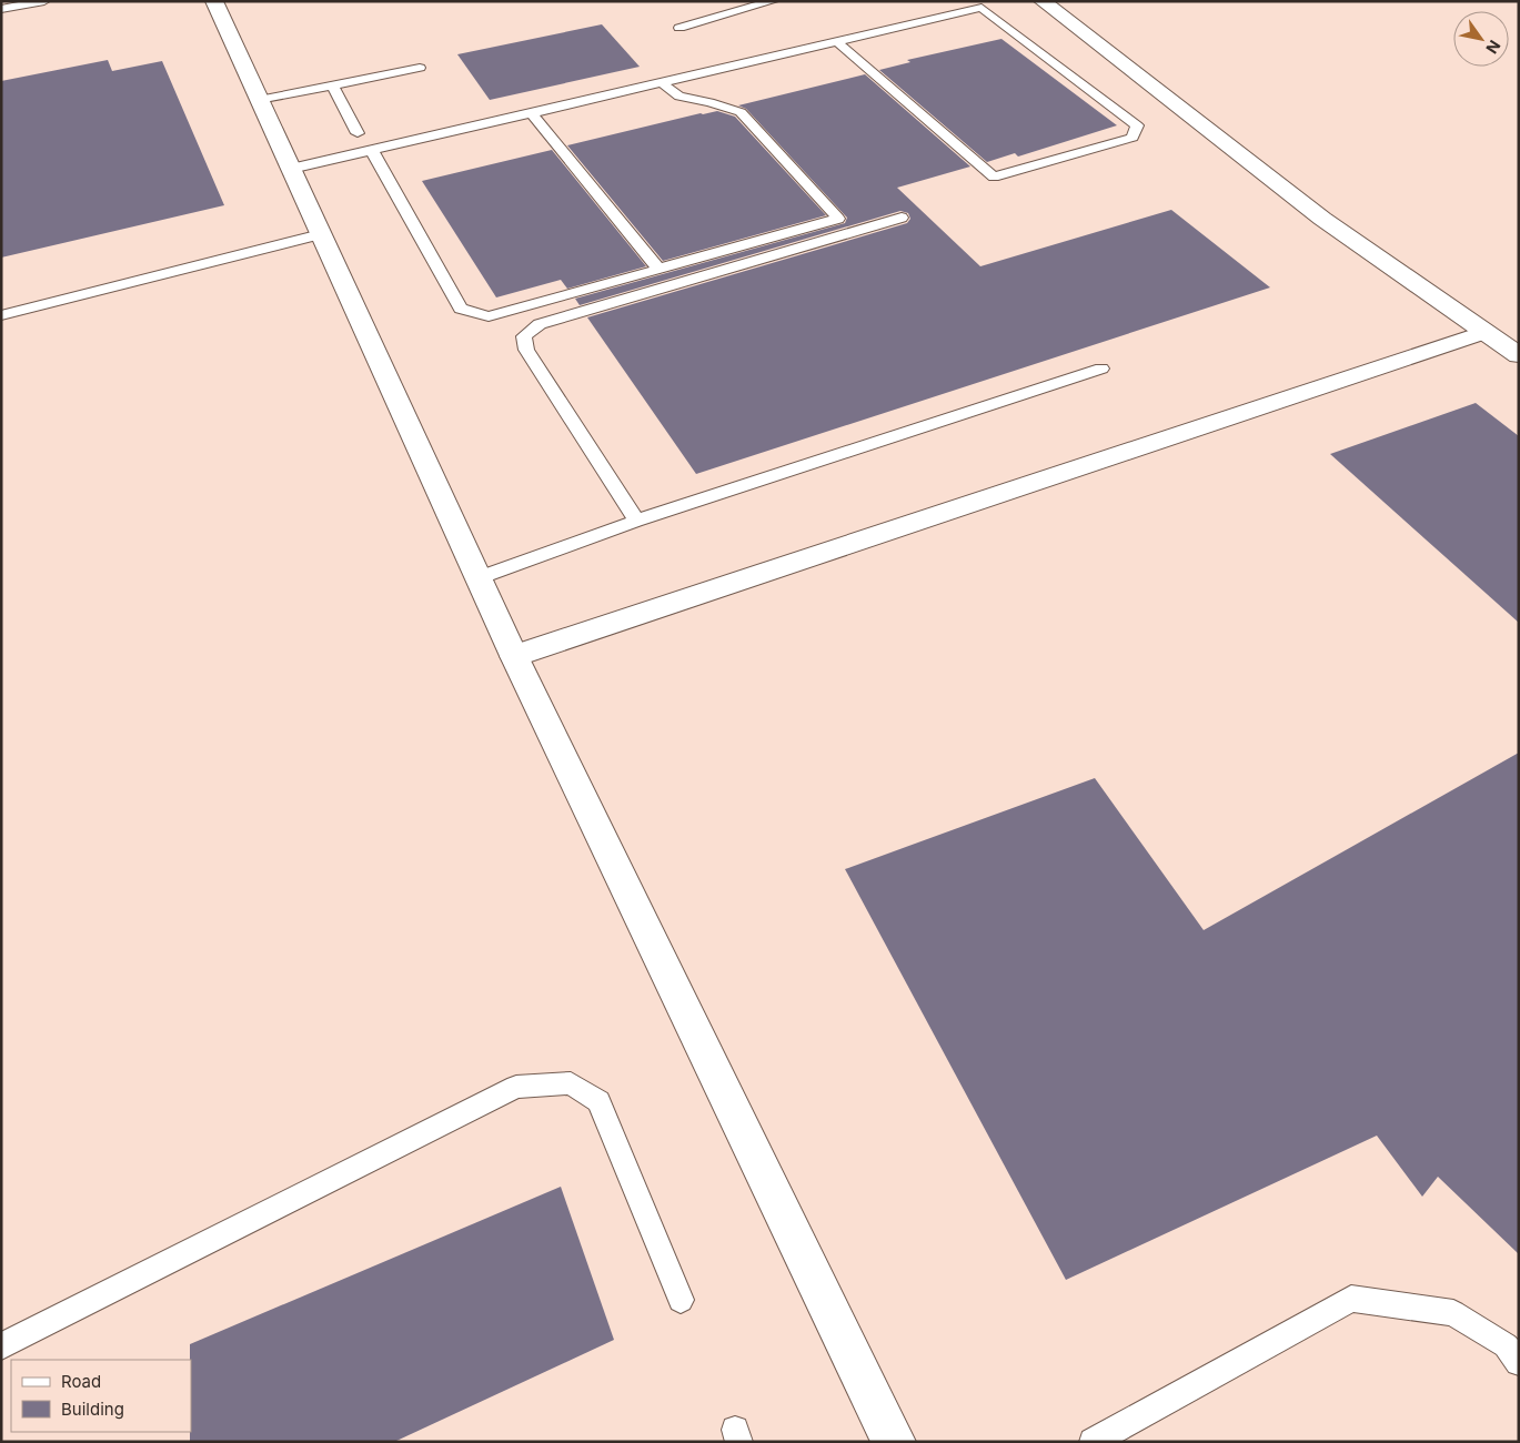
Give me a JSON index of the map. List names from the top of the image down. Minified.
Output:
{"legend":["Road","Building"],"north":"bottom right"}
